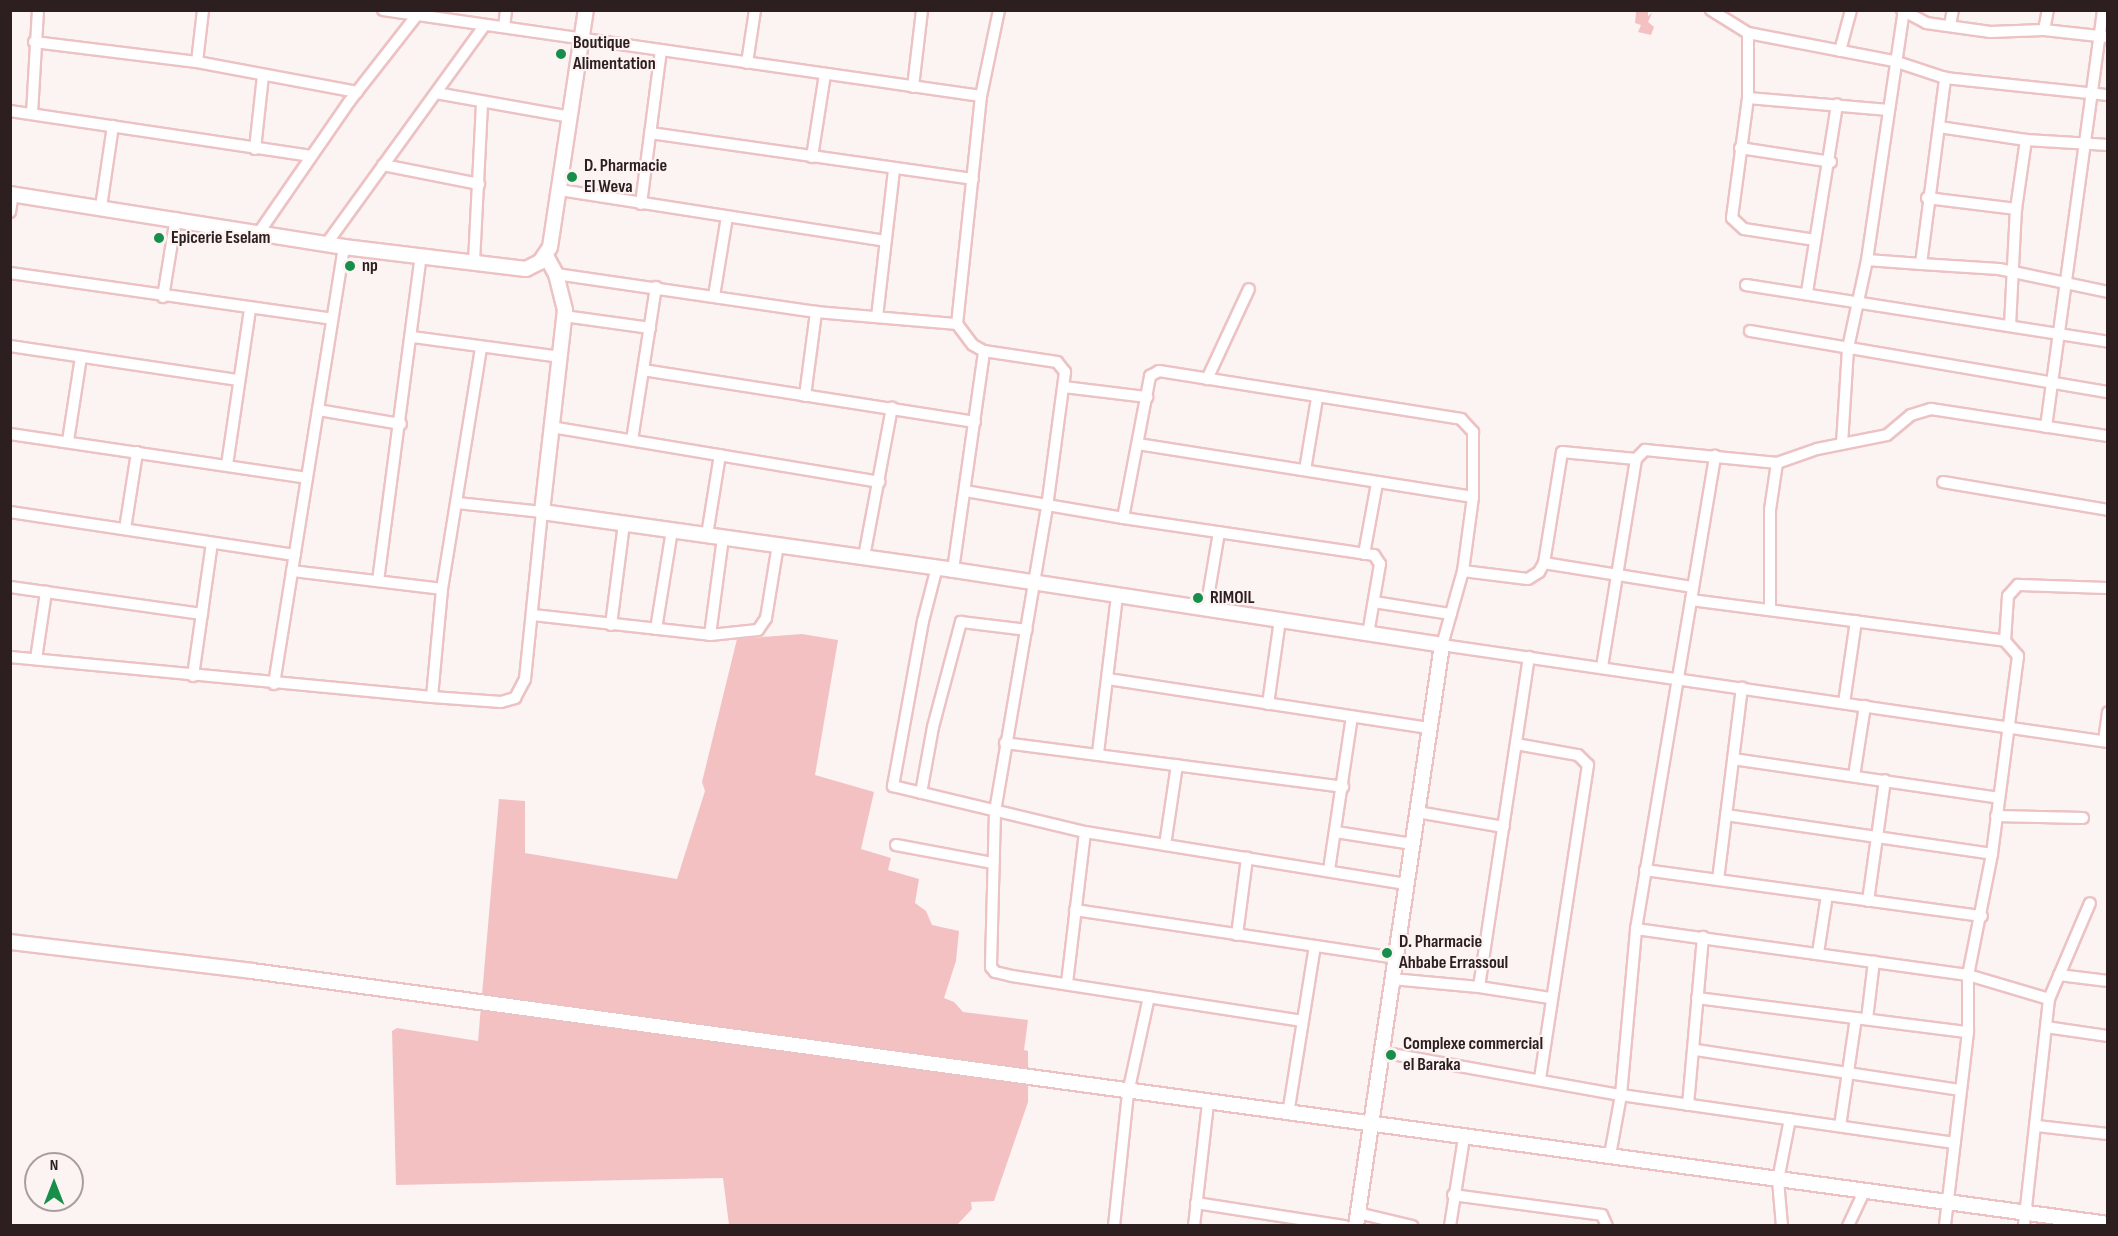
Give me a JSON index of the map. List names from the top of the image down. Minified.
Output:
{"places":["Boutique Alimentation","D. Pharmacie El Weva","Epicerie Eselam","np","RIMOIL","D. Pharmacie Ahbabe Errassoul","Complexe commercial el Baraka"],"north":"top"}
